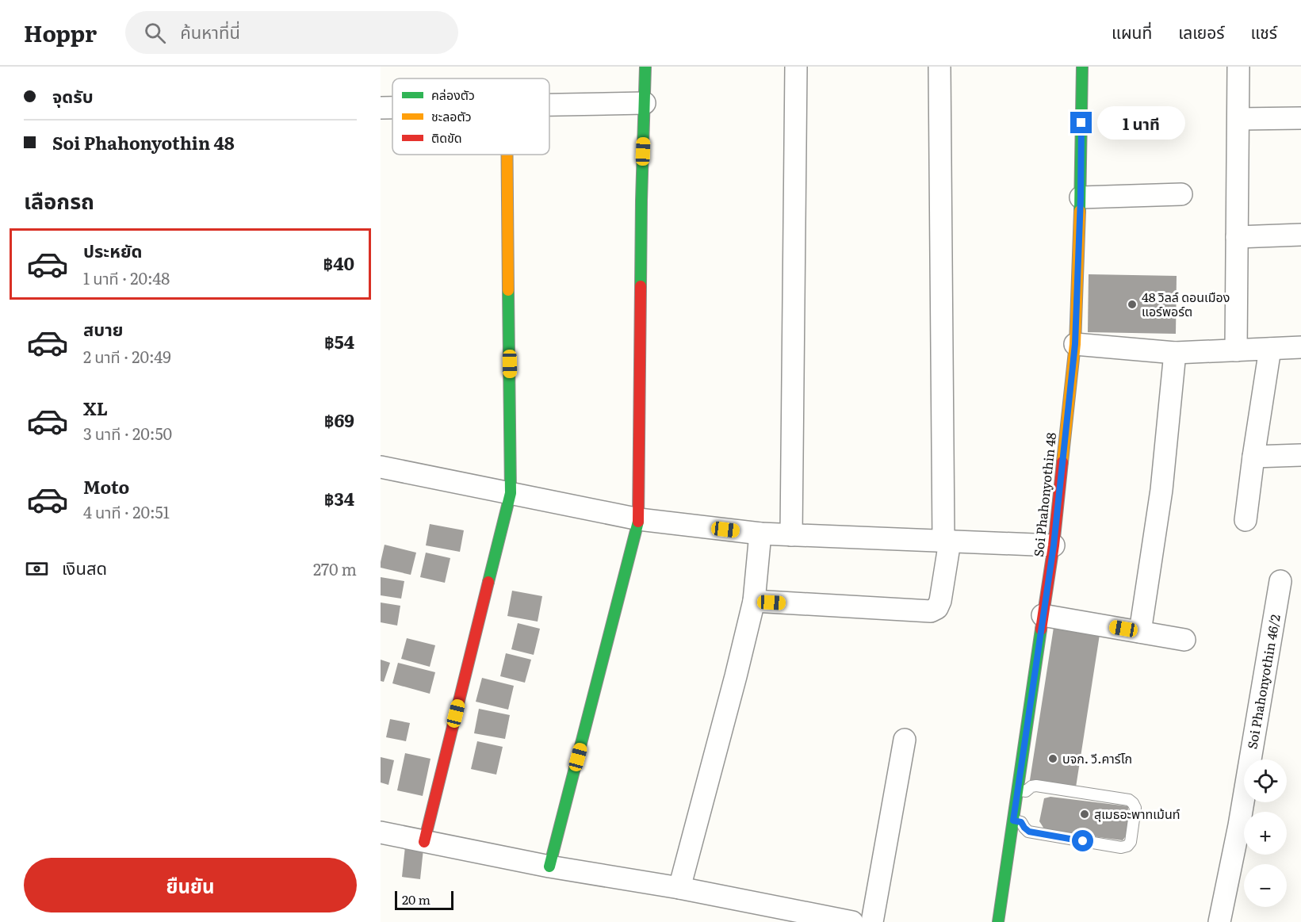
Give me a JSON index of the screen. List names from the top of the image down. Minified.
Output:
{"streets":{"street":["Soi Phahonyothin 48","Soi Phahonyothin 46/2"]},"places":["48 วิลล์ ดอนเมือง แอร์พอร์ต","บจก. วี.คาร์โก","สุเมธอะพาทเม้นท์"],"legend":["คล่องตัว","ชะลอตัว","ติดขัด"],"scale_bar":"20 m","page":{"header":"Hoppr","search":"ค้นหาที่นี่","nav":["แผนที่","เลเยอร์","แชร์"],"banner":["จุดรับ","Soi Phahonyothin 48"],"bubble":"1 นาที","heading":"เลือกรถ","list":[{"name":"ประหยัด","note":"1 นาที · 20:48","value":"฿40"},{"name":"สบาย","note":"2 นาที · 20:49","value":"฿54"},{"name":"XL","note":"3 นาที · 20:50","value":"฿69"},{"name":"Moto","note":"4 นาที · 20:51","value":"฿34"}],"pay":["เงินสด","270 m"],"map_buttons":["+","−"],"buttons":"ยืนยัน","scale":"20 m"}}
